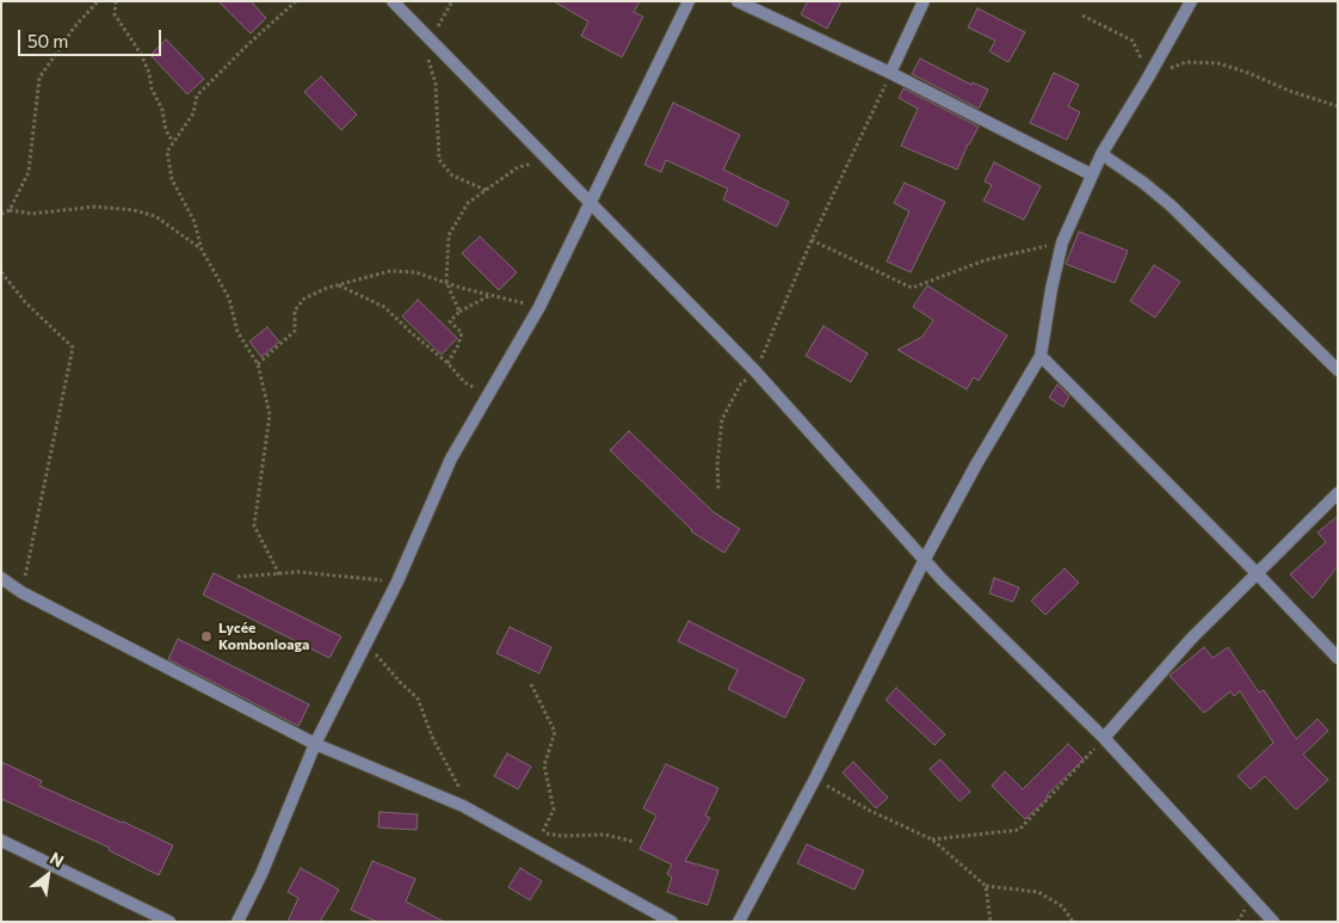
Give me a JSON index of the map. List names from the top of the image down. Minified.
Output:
{"places":["Lycée Kombonloaga"],"scale_bar":"50 m","north":"top right"}
